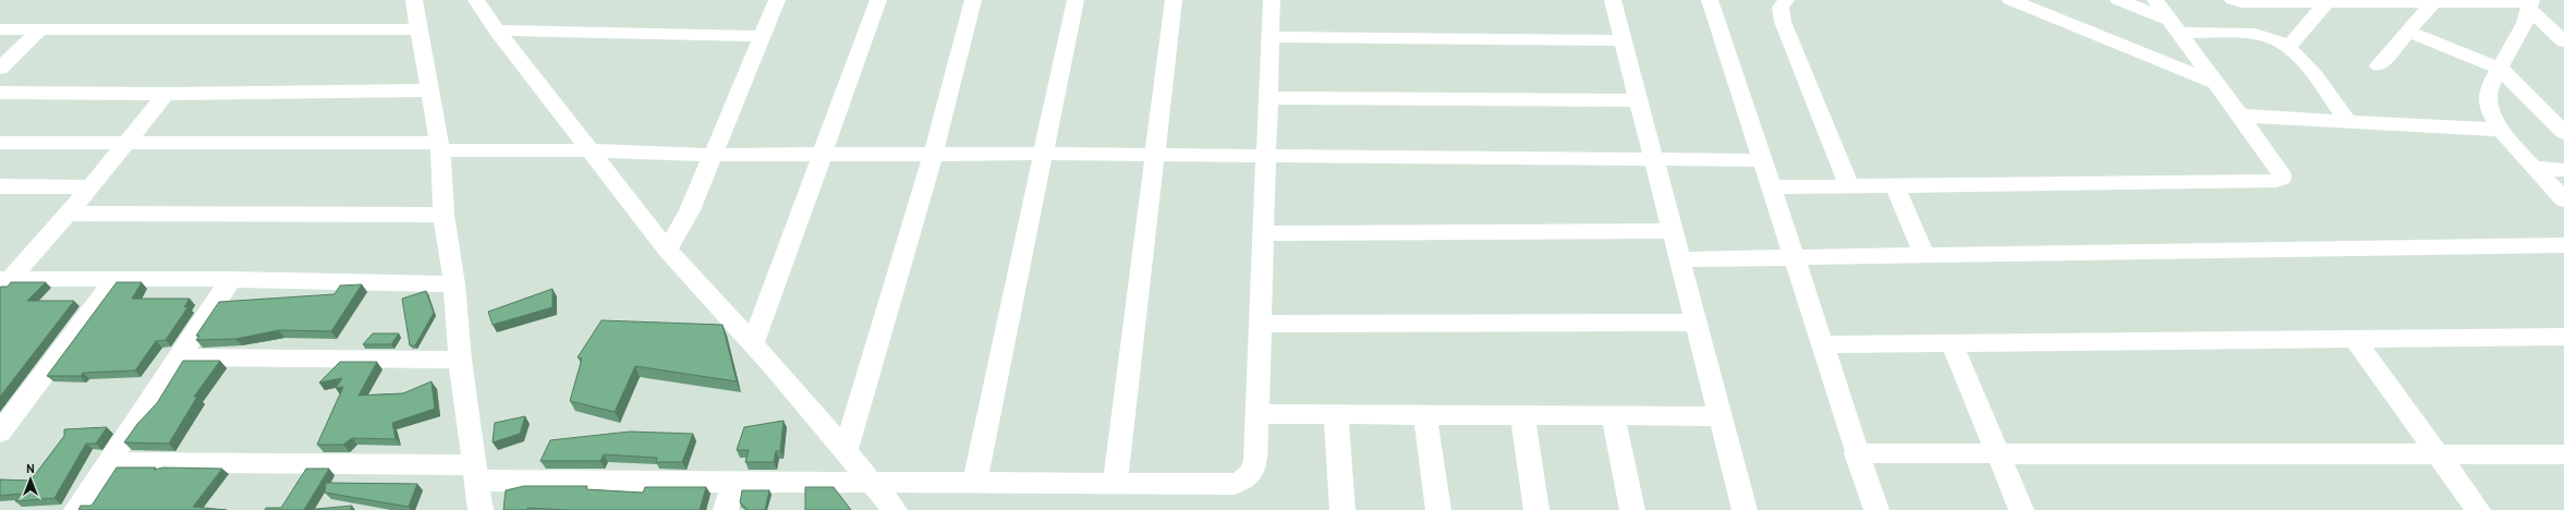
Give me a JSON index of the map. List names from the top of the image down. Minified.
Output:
{"north":"top"}
